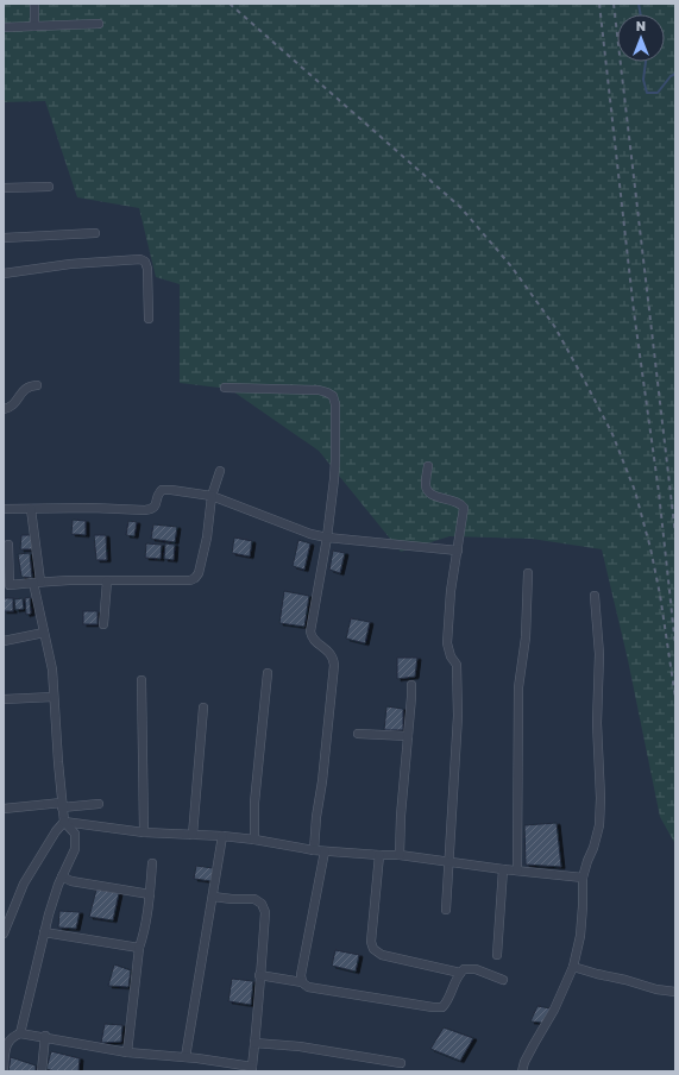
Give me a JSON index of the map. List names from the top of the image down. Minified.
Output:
{"north":"top"}
